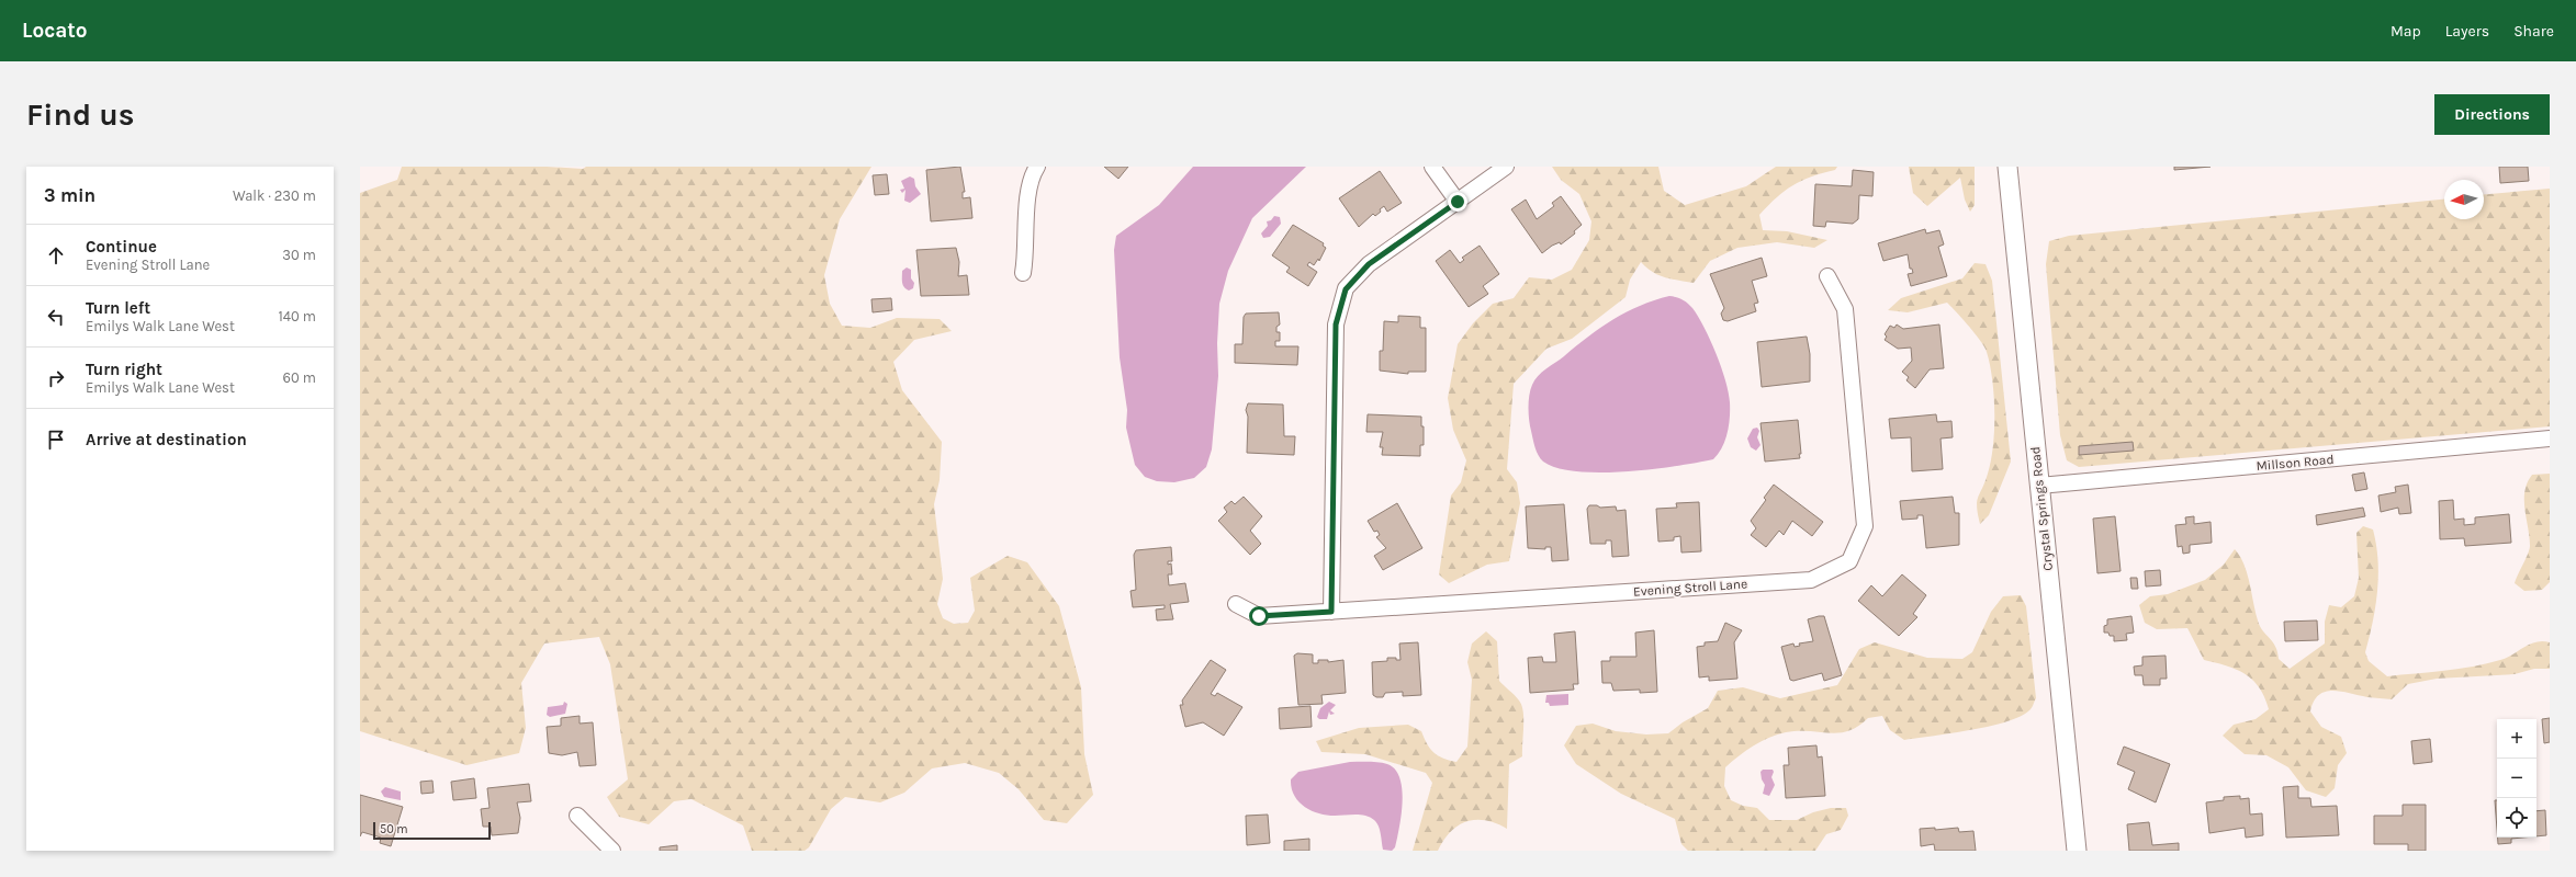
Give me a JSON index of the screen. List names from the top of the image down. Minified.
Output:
{"streets":{"street":["Millson Road","Crystal Springs Road","Evening Stroll Lane"]},"crossings":[["Millson Road","Crystal Springs Road"]],"scale_bar":"50 m","north":"left","page":{"header":"Locato","nav":["Map","Layers","Share"],"buttons":"Directions","title":"Find us","heading":["3 min","Walk · 230 m"],"list":[["Continue","Evening Stroll Lane","30 m"],["Turn left","Emilys Walk Lane West","140 m"],["Turn right","Emilys Walk Lane West","60 m"],"Arrive at destination"],"map_buttons":["+","−"],"scale":"50 m"}}
